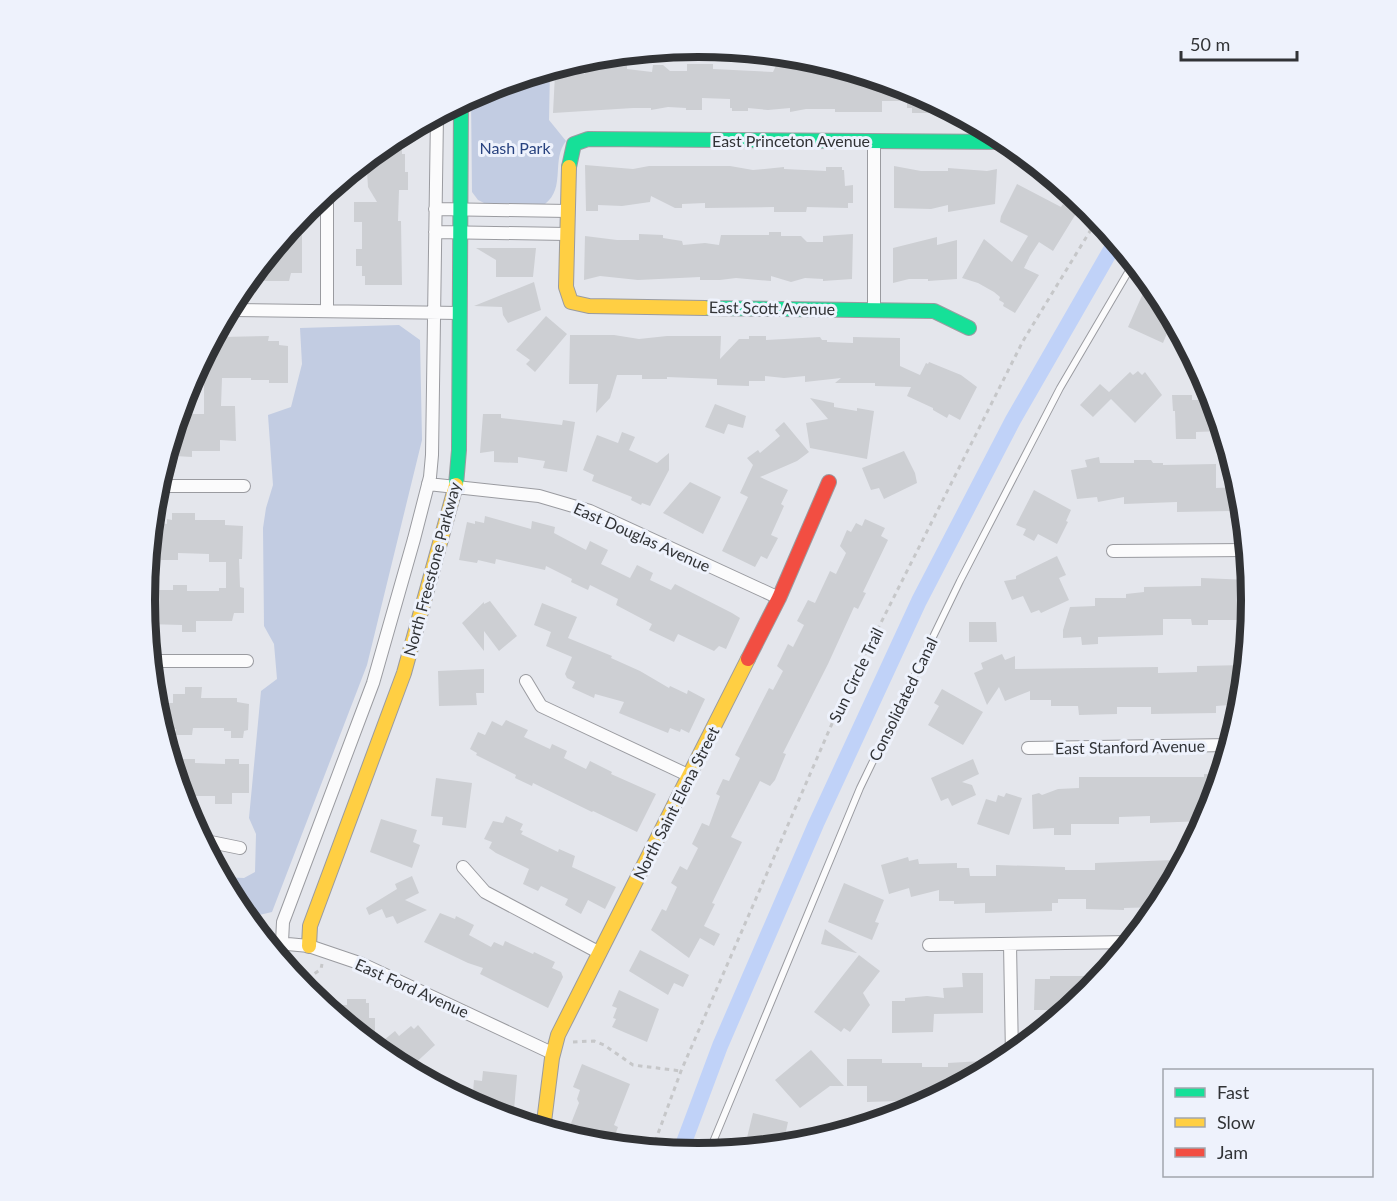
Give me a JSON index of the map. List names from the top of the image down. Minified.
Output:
{"streets":{"street":["East Princeton Avenue","East Scott Avenue","East Douglas Avenue","North Freestone Parkway","East Stanford Avenue","North Saint Elena Street","East Ford Avenue"],"lane":["Consolidated Canal"],"path":["Sun Circle Trail"]},"crossings":[["East Douglas Avenue","North Freestone Parkway"],["East Douglas Avenue","North Saint Elena Street"],["North Freestone Parkway","East Ford Avenue"],["North Saint Elena Street","East Ford Avenue"]],"parks":["Nash Park"],"legend":["Fast","Slow","Jam"],"scale_bar":"50 m"}
